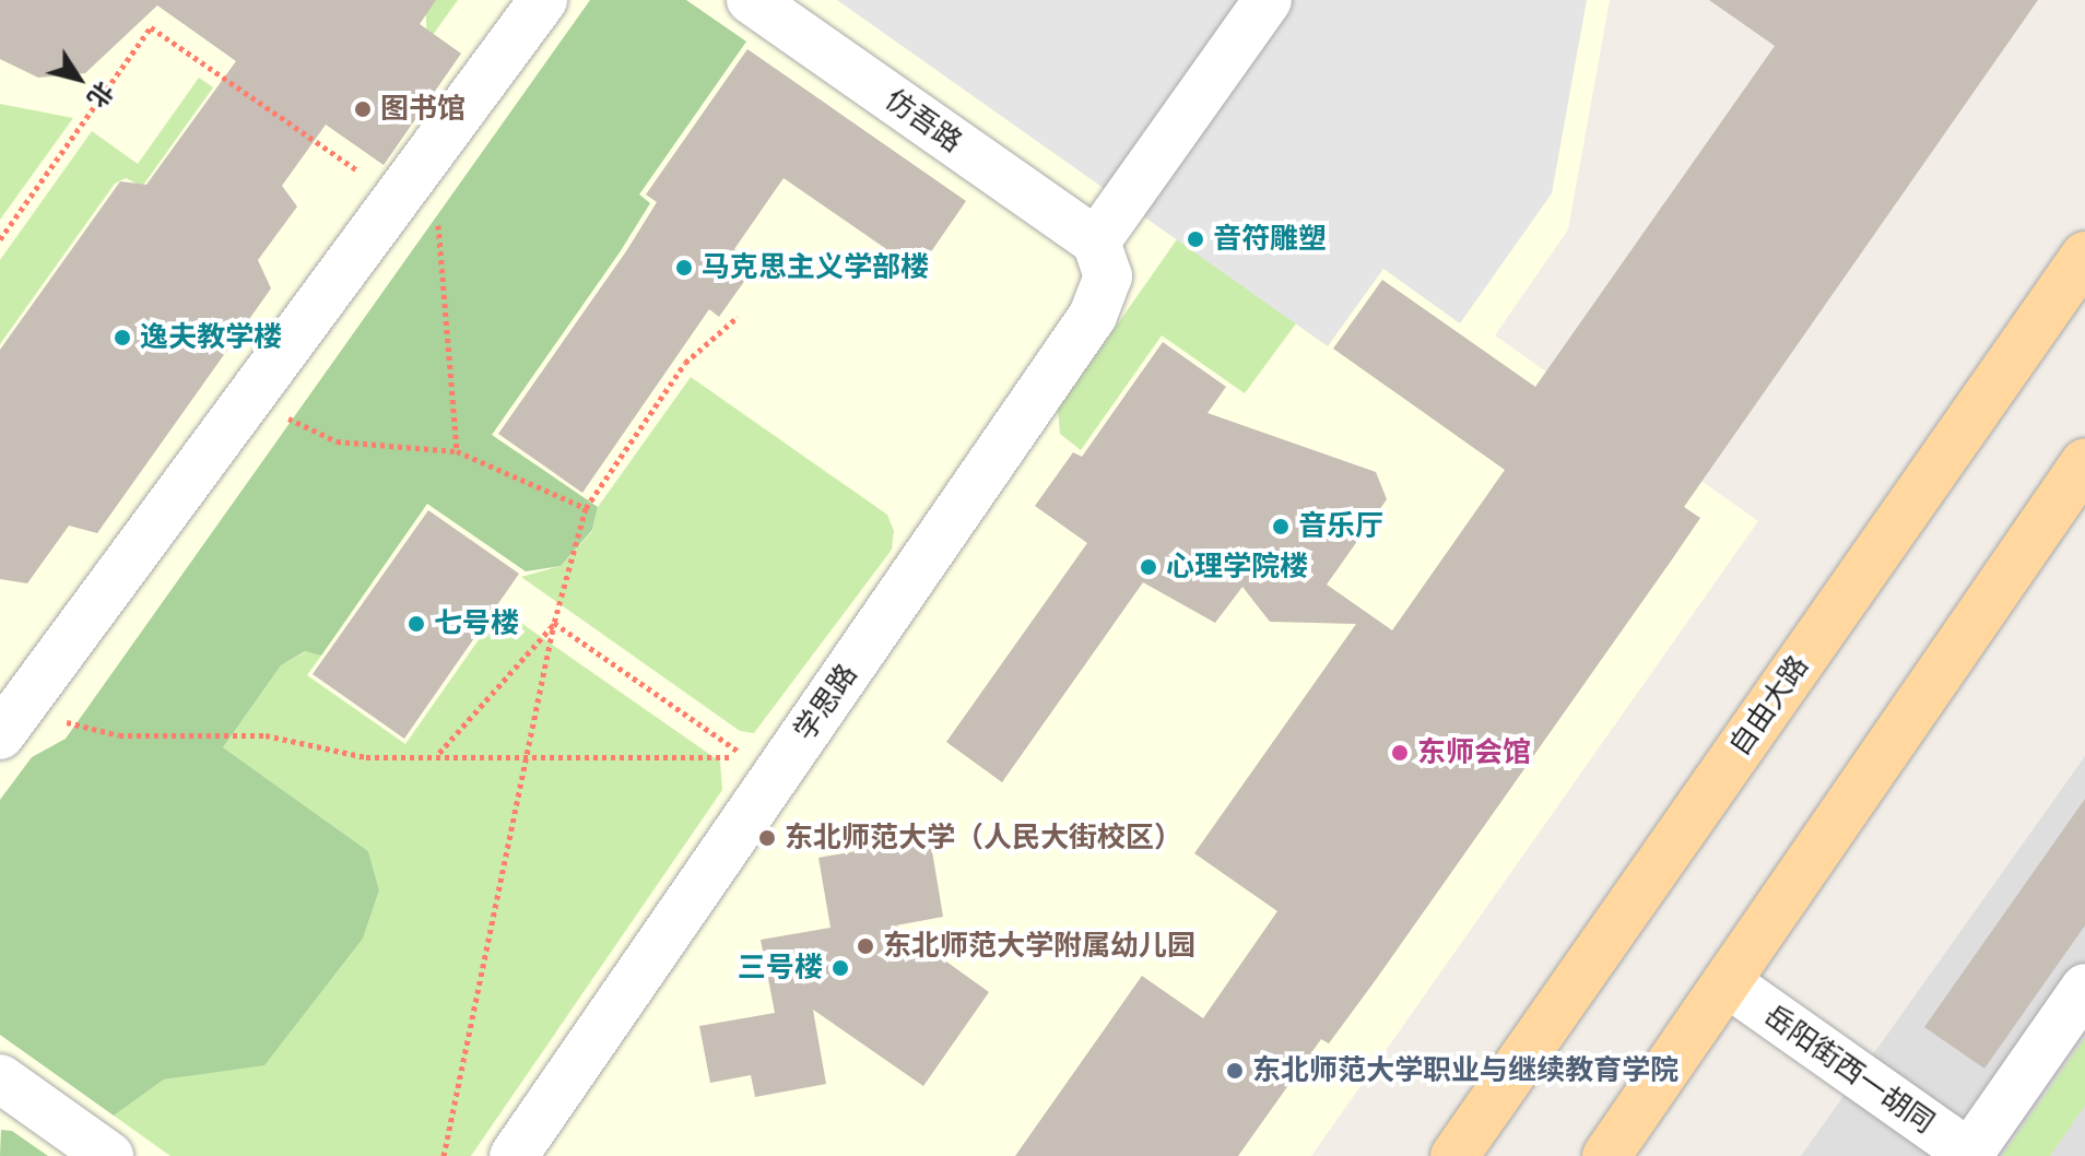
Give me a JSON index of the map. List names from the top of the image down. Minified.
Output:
{"streets":{"main road":["自由大路"],"street":["仿吾路","学思路","岳阳街西一胡同"]},"crossings":[["仿吾路","学思路"]],"places":["图书馆","音符雕塑","马克思主义学部楼","逸夫教学楼","音乐厅","心理学院楼","七号楼","东师会馆","东北师范大学（人民大街校区）","东北师范大学附属幼儿园","三号楼","东北师范大学职业与继续教育学院"],"north":"bottom right"}
